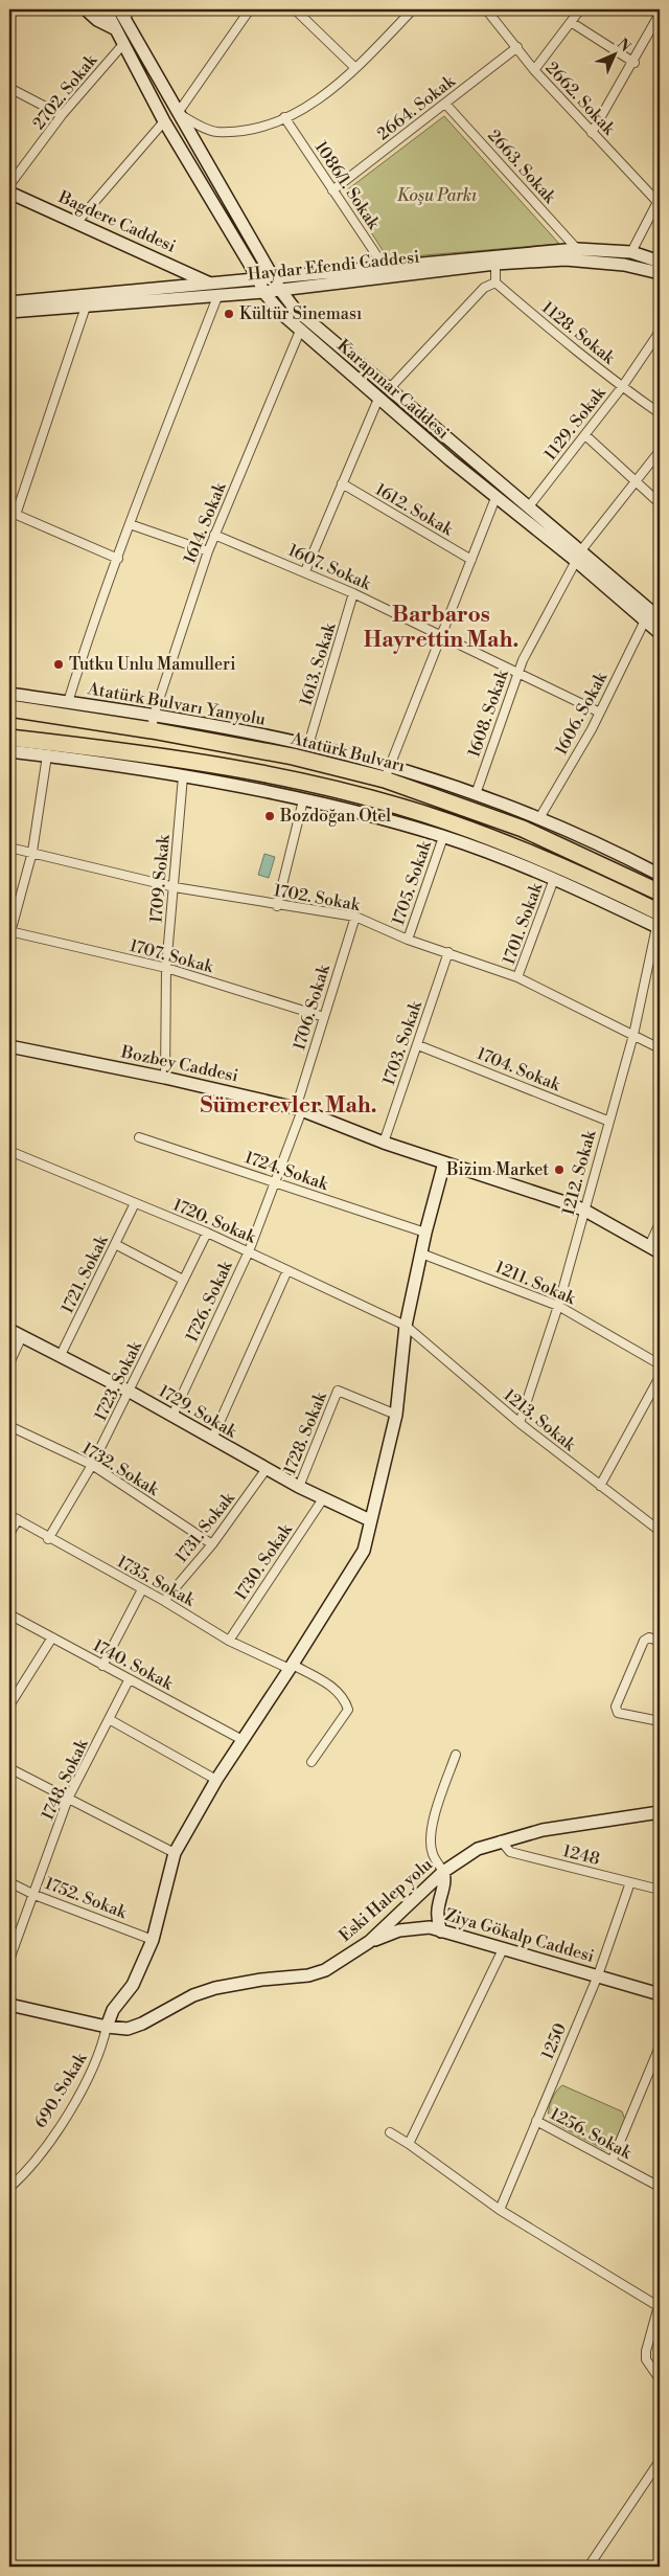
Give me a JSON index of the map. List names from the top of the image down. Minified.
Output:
{"streets":{"highway":["Atatürk Bulvarı"],"street":["2702. Sokak","2662. Sokak","2664. Sokak","2663. Sokak","1086/1. Sokak","Bagdere Caddesi","Haydar Efendi Caddesi","1128. Sokak","Karapınar Caddesi","1129. Sokak","1612. Sokak","1614. Sokak","1607. Sokak","1613. Sokak","Atatürk Bulvarı Yanyolu","1608. Sokak","1606. Sokak","1709. Sokak","1705. Sokak","1702. Sokak","1701. Sokak","1707. Sokak","1706. Sokak","1703. Sokak","Bozbey Caddesi","1704. Sokak","1724. Sokak","1212. Sokak","1720. Sokak","1721. Sokak","1211. Sokak","1726. Sokak","1723. Sokak","1729. Sokak","1213. Sokak","1728. Sokak","1732. Sokak","1731. Sokak","1730. Sokak","1735. Sokak","1740. Sokak","1748. Sokak","1248","1752. Sokak","Eski Halep yolu","Ziya Gökalp Caddesi","1250","690. Sokak","1256. Sokak"]},"crossings":[["2702. Sokak","Karapınar Caddesi"],["2662. Sokak","2664. Sokak"],["2664. Sokak","2663. Sokak"],["2664. Sokak","1086/1. Sokak"],["2663. Sokak","Haydar Efendi Caddesi"],["1086/1. Sokak","Haydar Efendi Caddesi"],["Bagdere Caddesi","Haydar Efendi Caddesi"],["Haydar Efendi Caddesi","Karapınar Caddesi"],["1128. Sokak","1129. Sokak"],["Karapınar Caddesi","1129. Sokak"],["Karapınar Caddesi","1614. Sokak"],["Karapınar Caddesi","1608. Sokak"],["Karapınar Caddesi","1606. Sokak"],["1614. Sokak","1607. Sokak"],["1614. Sokak","Atatürk Bulvarı Yanyolu"],["1614. Sokak","Atatürk Bulvarı"],["1607. Sokak","1613. Sokak"],["1607. Sokak","1608. Sokak"],["1607. Sokak","1606. Sokak"],["1613. Sokak","Atatürk Bulvarı Yanyolu"],["Atatürk Bulvarı Yanyolu","1608. Sokak"],["Atatürk Bulvarı Yanyolu","1606. Sokak"],["Atatürk Bulvarı Yanyolu","Atatürk Bulvarı"],["1709. Sokak","1702. Sokak"],["1709. Sokak","1707. Sokak"],["1709. Sokak","Bozbey Caddesi"],["1705. Sokak","1702. Sokak"],["1702. Sokak","1701. Sokak"],["1702. Sokak","1706. Sokak"],["1702. Sokak","1703. Sokak"],["1702. Sokak","1212. Sokak"],["1707. Sokak","1706. Sokak"],["1706. Sokak","Bozbey Caddesi"],["1706. Sokak","1726. Sokak"],["1703. Sokak","Bozbey Caddesi"],["1703. Sokak","1704. Sokak"],["Bozbey Caddesi","1212. Sokak"],["Bozbey Caddesi","1726. Sokak"],["1704. Sokak","1212. Sokak"],["1724. Sokak","1726. Sokak"],["1212. Sokak","1211. Sokak"],["1212. Sokak","1213. Sokak"],["1720. Sokak","1721. Sokak"],["1720. Sokak","1726. Sokak"],["1720. Sokak","1723. Sokak"],["1720. Sokak","1213. Sokak"],["1721. Sokak","1729. Sokak"],["1726. Sokak","1729. Sokak"],["1723. Sokak","1729. Sokak"],["1723. Sokak","1732. Sokak"],["1723. Sokak","1735. Sokak"],["1729. Sokak","1728. Sokak"],["1729. Sokak","1731. Sokak"],["1729. Sokak","1730. Sokak"],["1732. Sokak","1731. Sokak"],["1731. Sokak","1735. Sokak"],["1730. Sokak","1735. Sokak"],["1740. Sokak","1748. Sokak"],["1748. Sokak","1752. Sokak"],["1248","Eski Halep yolu"],["1248","1250"],["Eski Halep yolu","Ziya Gökalp Caddesi"],["Eski Halep yolu","690. Sokak"],["Ziya Gökalp Caddesi","1250"],["1250","1256. Sokak"]],"districts":["Barbaros Hayrettin Mah.","Sümerevler Mah."],"parks":["Koşu Parkı"],"places":["Kültür Sineması","Tutku Unlu Mamulleri","Bozdoğan Otel","Bizim Market"],"north":"top right"}
